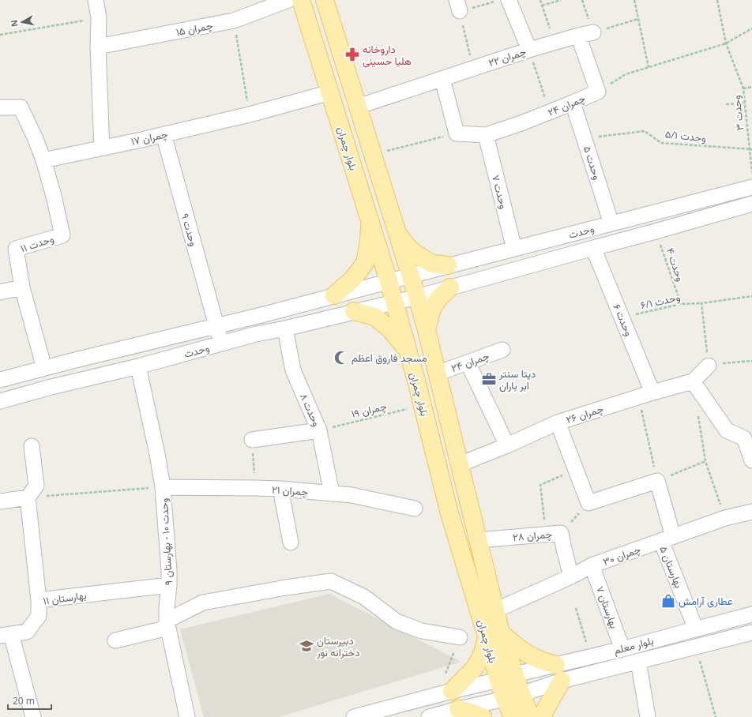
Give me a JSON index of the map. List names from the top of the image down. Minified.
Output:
{"streets":{"main road":["بلوار چمران"],"street":["چمران ۱۵","چمران ۲۲","چمران ۲۴","چمران ۱۷","وحدت ۵","وحدت ۷","وحدت ۹","وحدت","وحدت ۱۱","وحدت ۶","وحدت ۸","چمران ۲۶","چمران ۲۱","چمران ۲۸","وحدت ۱۰ - بهارستان ۹","چمران ۳۰","بهارستان ۵","بهارستان ۱۱","بهارستان ۷","بلوار معلم"],"path":["وحدت ۳","وحدت ۵/۱","وحدت ۴","وحدت ۶/۱","چمران ۱۹"]},"crossings":[["چمران ۲۲","بلوار چمران"],["چمران ۲۴","وحدت ۳"],["چمران ۲۴","بلوار چمران"],["چمران ۲۴","وحدت ۵"],["چمران ۲۴","وحدت ۷"],["وحدت ۳","وحدت ۵/۱"],["وحدت ۵/۱","وحدت ۵"],["چمران ۱۷","بلوار چمران"],["چمران ۱۷","وحدت ۹"],["چمران ۱۷","وحدت ۱۱"],["بلوار چمران","وحدت"],["بلوار چمران","چمران ۱۹"],["بلوار چمران","چمران ۲۶"],["بلوار چمران","چمران ۲۸"],["بلوار چمران","چمران ۳۰"],["بلوار چمران","بلوار معلم"],["وحدت ۵","وحدت"],["وحدت ۷","وحدت"],["وحدت ۹","وحدت"],["وحدت","وحدت ۱۱"],["وحدت","وحدت ۴"],["وحدت","وحدت ۶"],["وحدت","وحدت ۸"],["وحدت","وحدت ۱۰ - بهارستان ۹"],["وحدت ۴","وحدت ۶/۱"],["وحدت ۶/۱","وحدت ۶"],["وحدت ۶","چمران ۲۶"],["وحدت ۸","چمران ۱۹"],["وحدت ۸","چمران ۲۱"],["چمران ۲۱","وحدت ۱۰ - بهارستان ۹"],["چمران ۲۸","چمران ۳۰"],["وحدت ۱۰ - بهارستان ۹","بهارستان ۱۱"],["چمران ۳۰","بهارستان ۵"],["چمران ۳۰","بهارستان ۷"],["بهارستان ۵","بلوار معلم"],["بهارستان ۷","بلوار معلم"]],"places":{"pharmacy":["داروخانه هلیا حسینی"],"mosque":["مسجد فاروق اعظم"],"office":["دیتا سنتر ابر باران"],"shop":["عطاری آرامش"],"school or university":["دبیرستان دخترانه نور"]},"scale_bar":"20 m","north":"left"}
